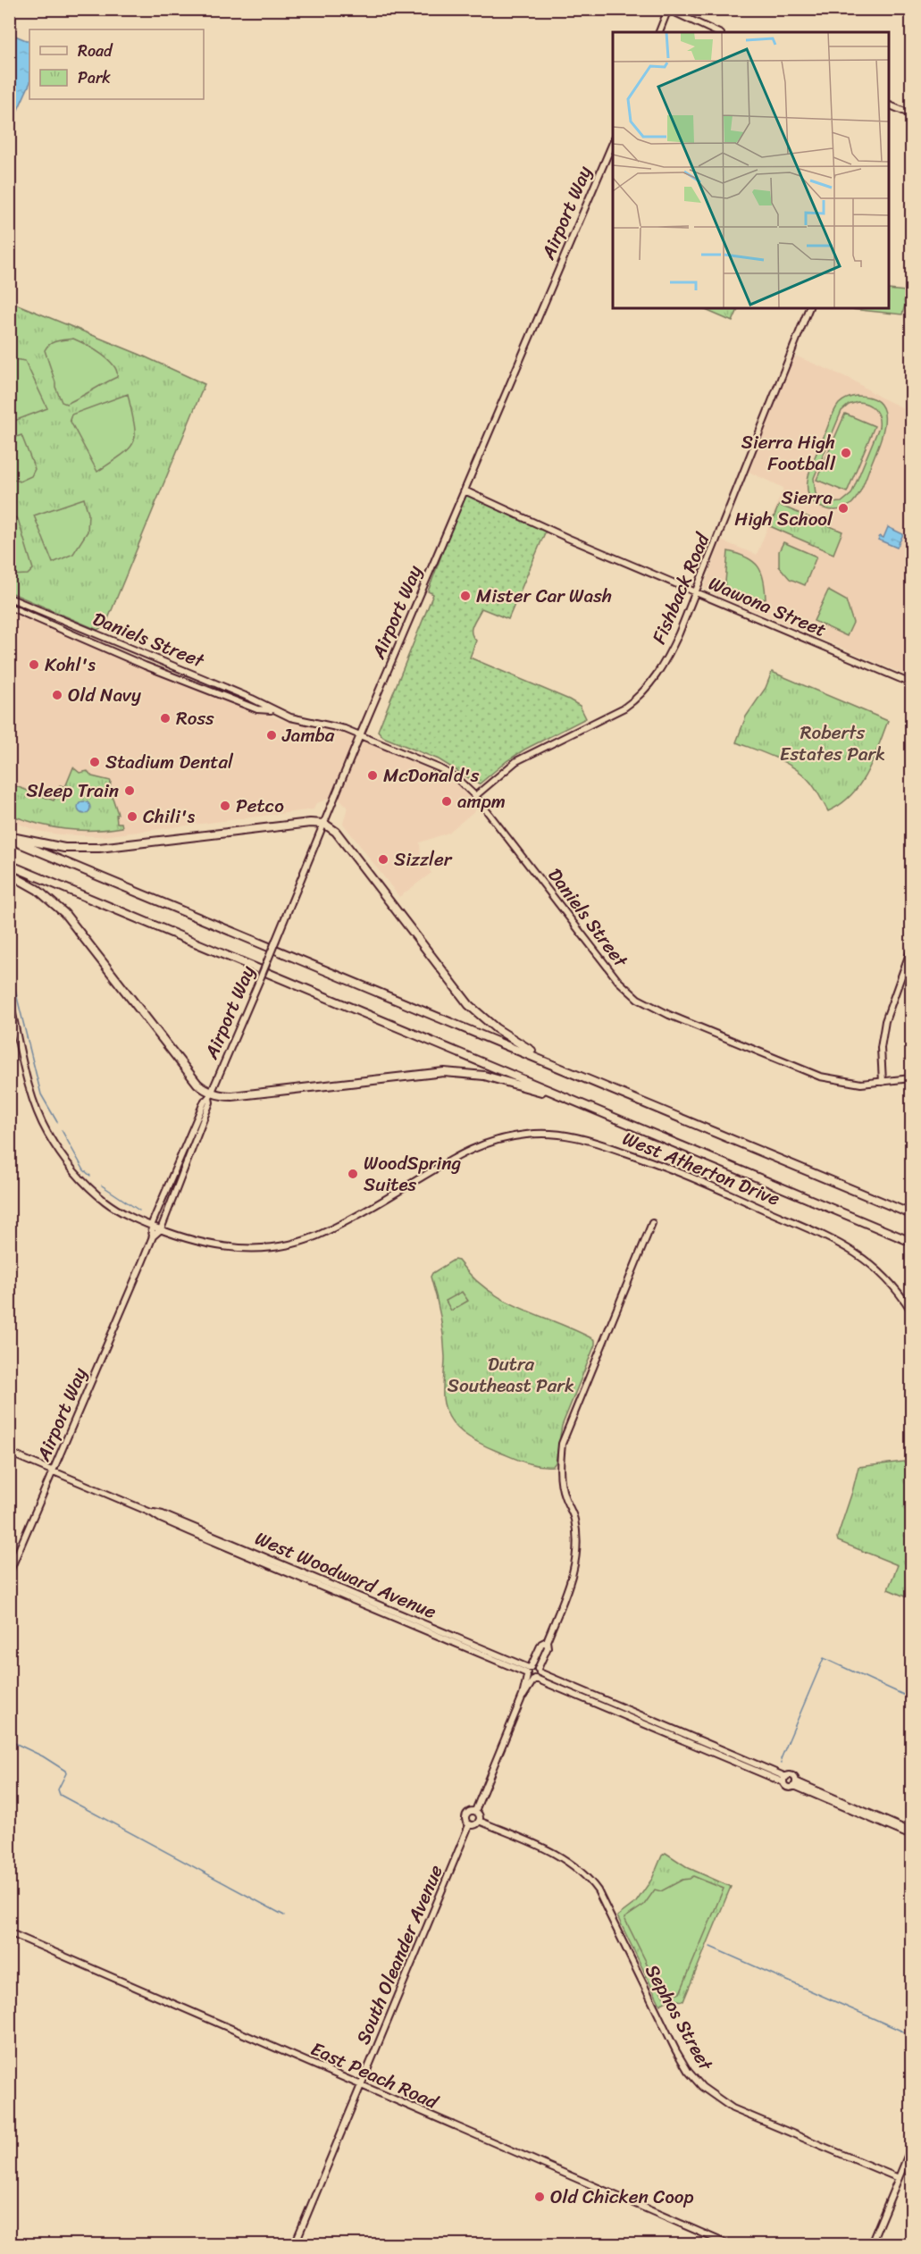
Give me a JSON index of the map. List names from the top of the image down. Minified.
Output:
{"streets":{"street":["Airport Way","Fishback Road","Wawona Street","Daniels Street","West Atherton Drive","West Woodward Avenue","South Oleander Avenue","Sephos Street","East Peach Road"]},"crossings":[["Airport Way","Wawona Street"],["Airport Way","Daniels Street"],["Airport Way","West Atherton Drive"],["Airport Way","West Woodward Avenue"],["Fishback Road","Wawona Street"],["Fishback Road","Daniels Street"],["South Oleander Avenue","Sephos Street"],["South Oleander Avenue","East Peach Road"]],"parks":["Roberts Estates Park","Dutra Southeast Park"],"places":["Sierra High Football","Sierra High School","Mister Car Wash","Kohl's","Old Navy","Ross","Jamba","Stadium Dental","McDonald's","Sleep Train","ampm","Petco","Chili's","Sizzler","WoodSpring Suites","Old Chicken Coop"],"legend":["Road","Park"]}
